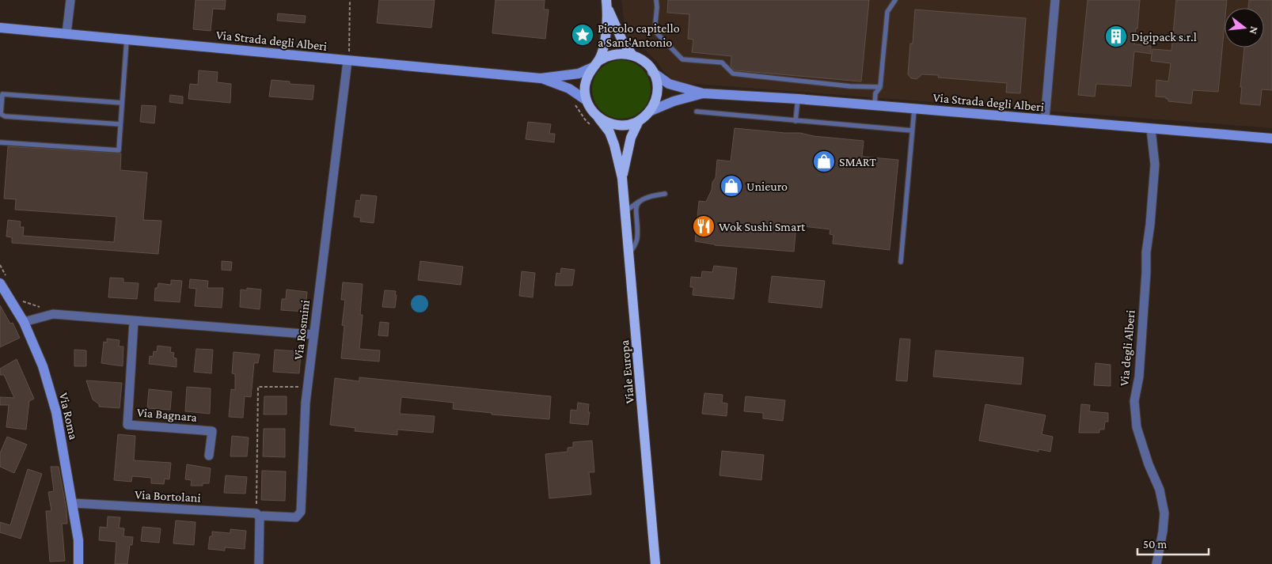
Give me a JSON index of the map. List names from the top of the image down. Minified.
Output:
{"streets":{"main road":["Via Strada degli Alberi","Viale Europa","Via Roma"],"street":["Via Rosmini","Via degli Alberi","Via Bagnara","Via Bortolani"]},"crossings":[["Via Strada degli Alberi","Via Rosmini"],["Via Strada degli Alberi","Via degli Alberi"],["Via Strada degli Alberi","Viale Europa"],["Via Rosmini","Via Bortolani"],["Via Roma","Via Bortolani"]],"places":{"place":["Piccolo capitello a Sant'Antonio"],"building":["Digipack s.r.l"],"shop":["SMART","Unieuro"],"restaurant":["Wok Sushi Smart"]},"scale_bar":"50 m","north":"right"}
